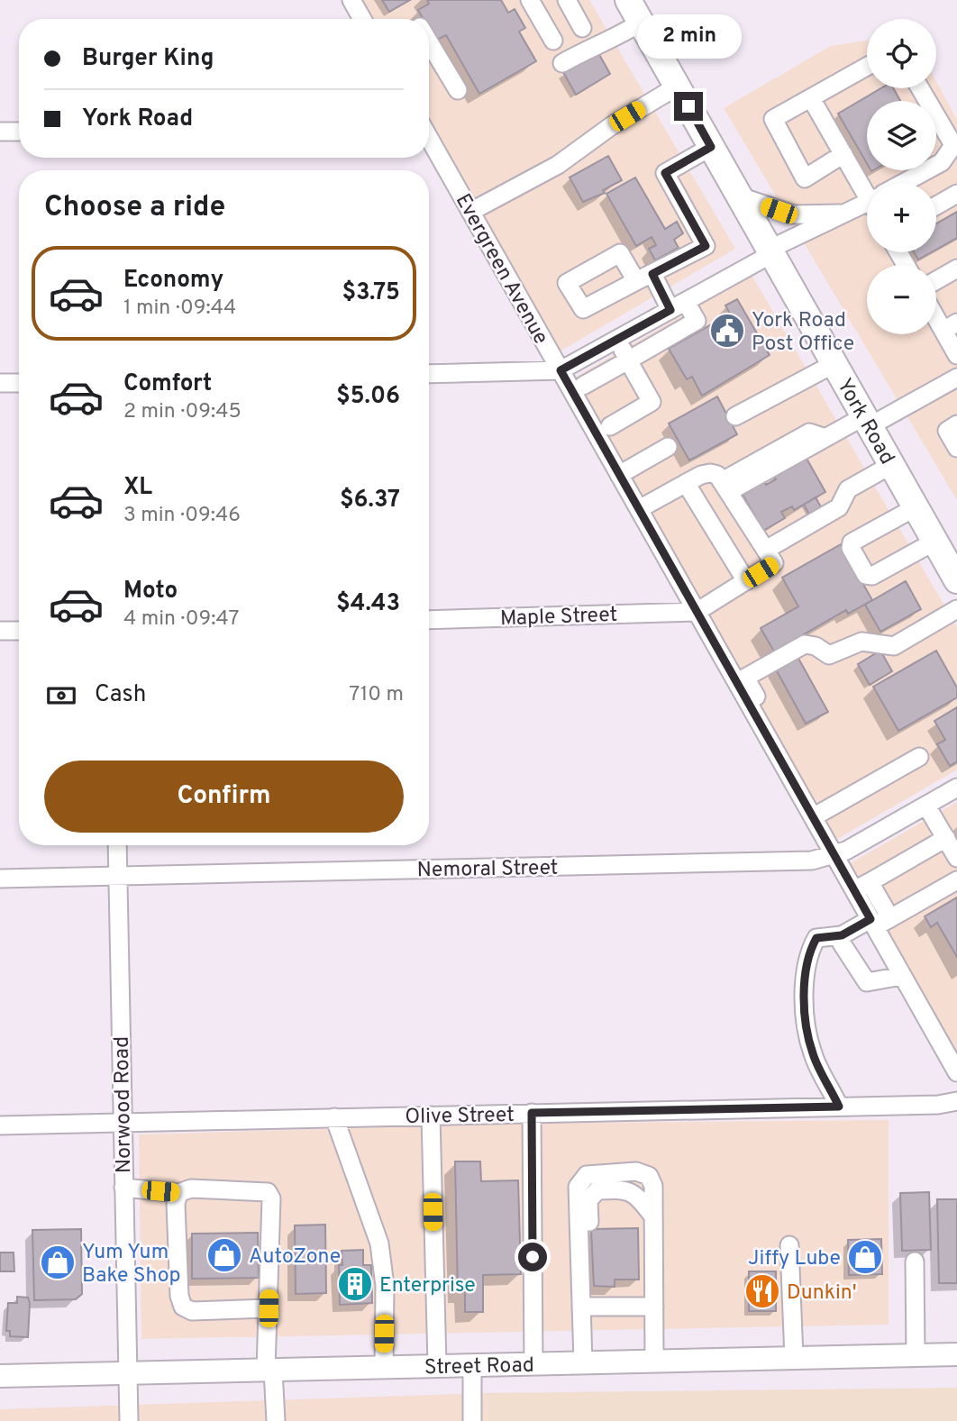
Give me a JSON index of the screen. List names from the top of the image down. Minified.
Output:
{"streets":{"highway":["York Road"],"main road":["Street Road"],"street":["Evergreen Avenue","Maple Street","Nemoral Street","Norwood Road","Olive Street"]},"crossings":[["Evergreen Avenue","Maple Street"],["Evergreen Avenue","Nemoral Street"],["Nemoral Street","Norwood Road"],["Norwood Road","Olive Street"],["Norwood Road","Street Road"]],"places":{"public building":["York Road Post Office"],"shop":["AutoZone","Jiffy Lube","Yum Yum Bake Shop"],"building":["Enterprise"],"restaurant":["Dunkin'"]},"page":{"bubble":"2 min","map_buttons":["+","−"],"banner":["Burger King","York Road"],"heading":"Choose a ride","list":[{"name":"Economy","note":"1 min · 09:44","value":"$3.75"},{"name":"Comfort","note":"2 min · 09:45","value":"$5.06"},{"name":"XL","note":"3 min · 09:46","value":"$6.37"},{"name":"Moto","note":"4 min · 09:47","value":"$4.43"}],"pay":["Cash","710 m"],"buttons":"Confirm"}}
